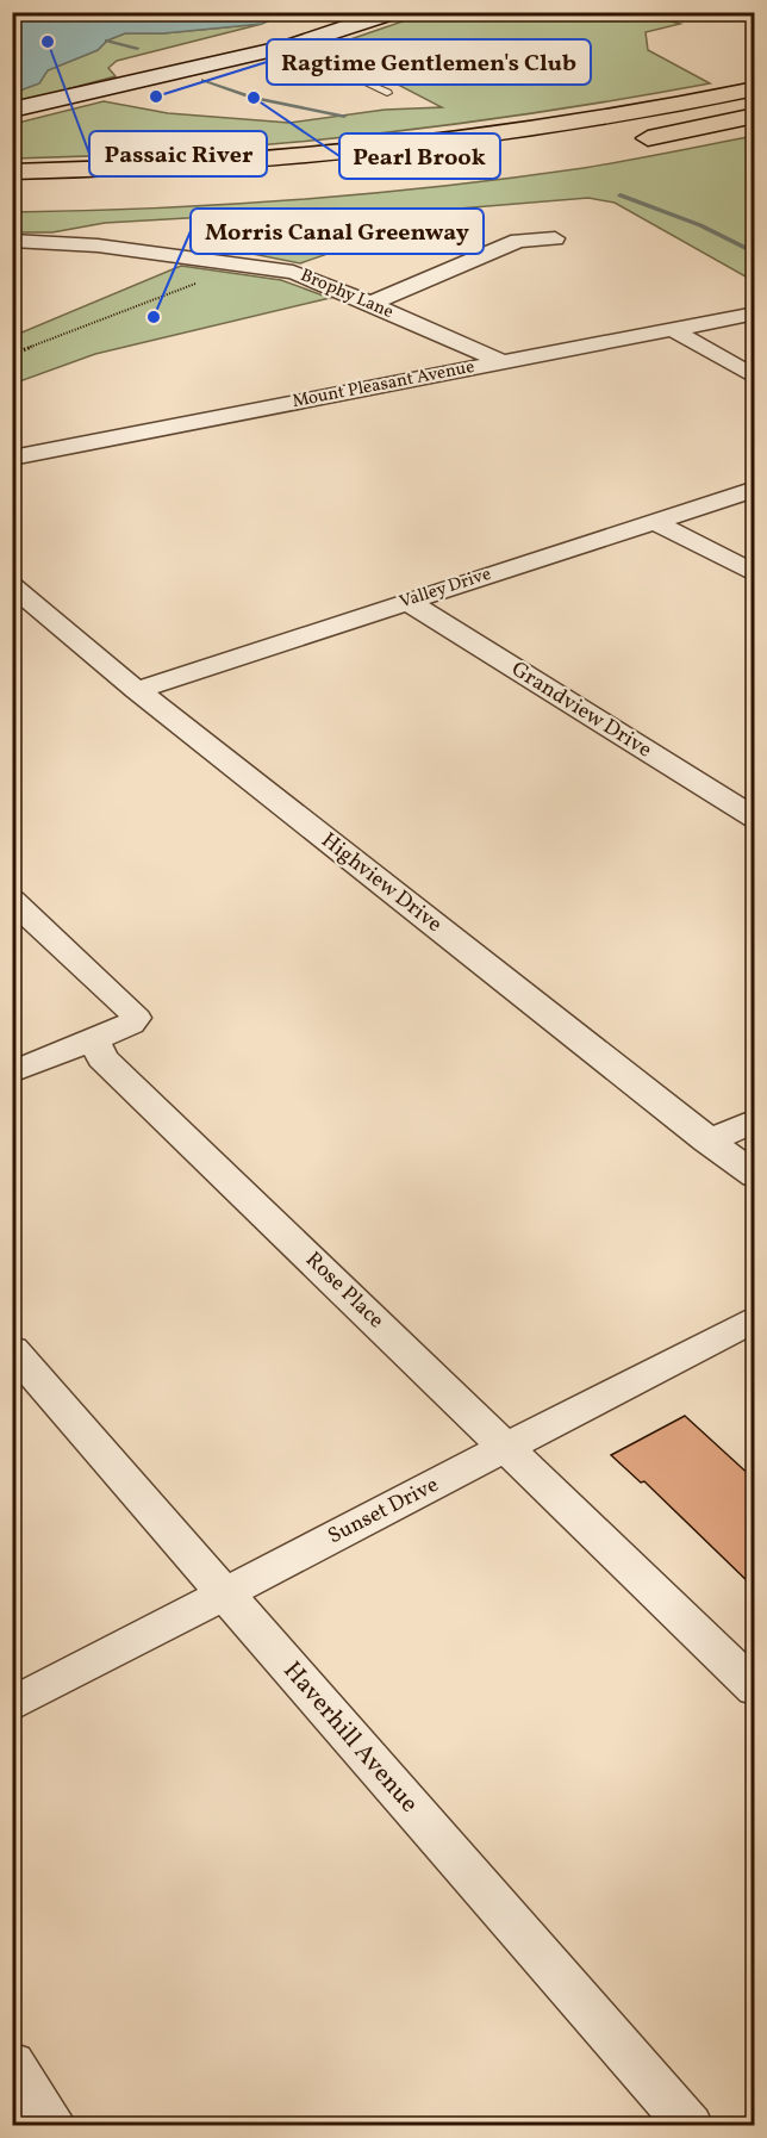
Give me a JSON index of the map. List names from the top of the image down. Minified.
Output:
{"streets":{"street":["Brophy Lane","Mount Pleasant Avenue","Valley Drive","Grandview Drive","Highview Drive","Rose Place","Sunset Drive","Haverhill Avenue"]},"crossings":[["Brophy Lane","Mount Pleasant Avenue"],["Valley Drive","Grandview Drive"],["Valley Drive","Highview Drive"],["Rose Place","Sunset Drive"],["Sunset Drive","Haverhill Avenue"]],"places":["Passaic River","Ragtime Gentlemen's Club","Pearl Brook","Morris Canal Greenway"]}
